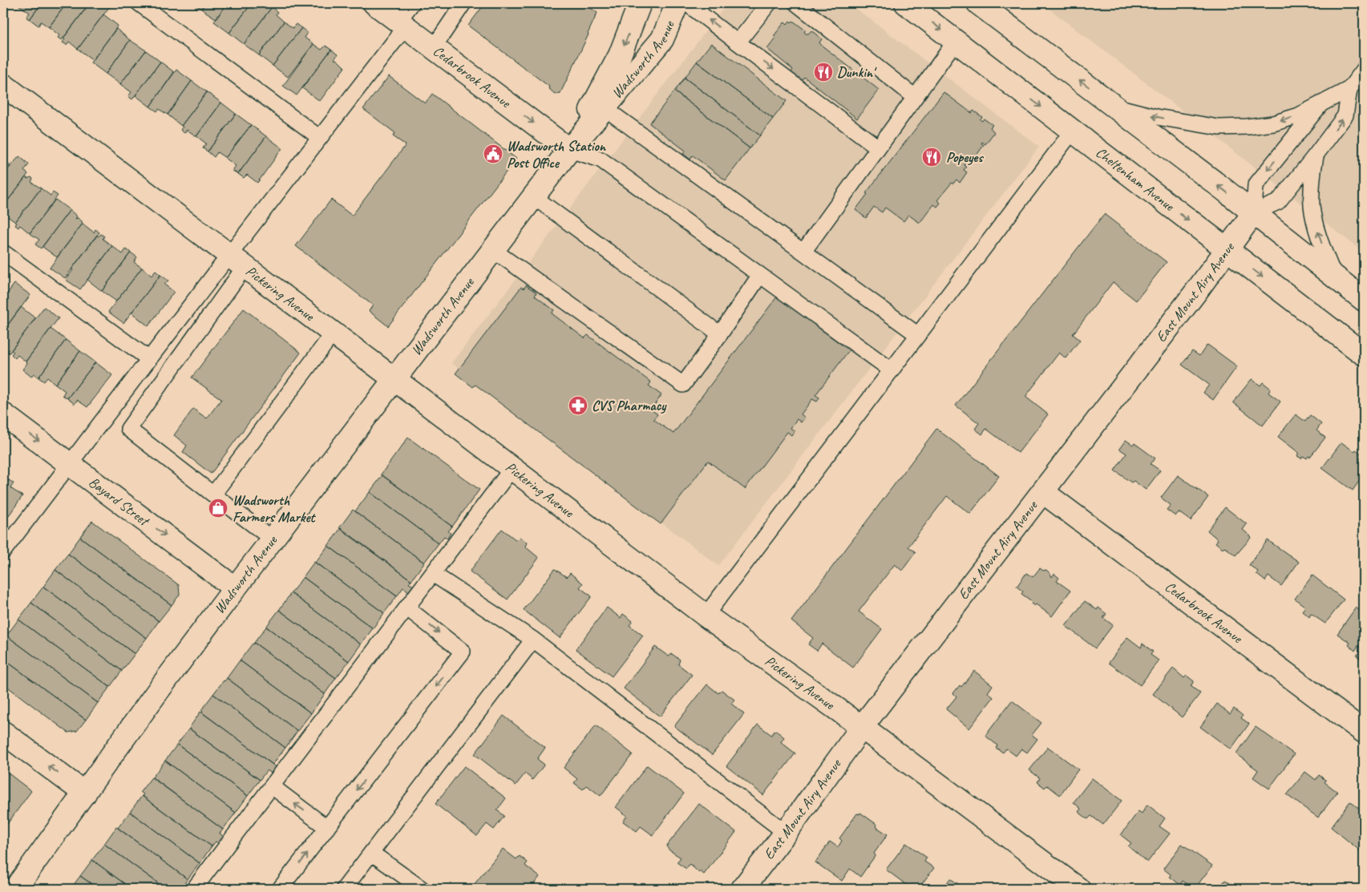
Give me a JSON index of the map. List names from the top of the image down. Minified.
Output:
{"streets":{"street":["Wadsworth Avenue","Cedarbrook Avenue","Cheltenham Avenue","East Mount Airy Avenue","Pickering Avenue","Bayard Street"]},"crossings":[["Wadsworth Avenue","Cedarbrook Avenue"],["Wadsworth Avenue","Pickering Avenue"],["Wadsworth Avenue","Bayard Street"],["Cedarbrook Avenue","East Mount Airy Avenue"],["Cheltenham Avenue","East Mount Airy Avenue"],["East Mount Airy Avenue","Pickering Avenue"]],"one_way":["Bayard Street"],"places":{"restaurant":["Dunkin'","Popeyes"],"public building":["Wadsworth Station Post Office"],"pharmacy":["CVS Pharmacy"],"shop":["Wadsworth Farmers Market"]}}
